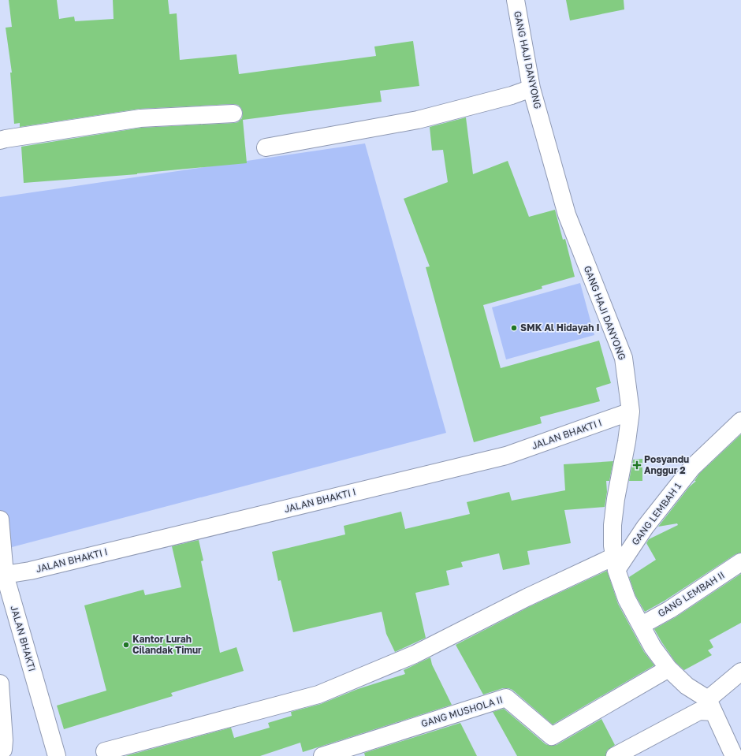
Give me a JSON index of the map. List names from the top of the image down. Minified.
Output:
{"streets":{"street":["GANG HAJI DANYONG","JALAN BHAKTI I","GANG LEMBAH 1","GANG LEMBAH II","JALAN BHAKTI","GANG MUSHOLA II"]},"crossings":[["GANG HAJI DANYONG","JALAN BHAKTI I"],["GANG HAJI DANYONG","GANG LEMBAH 1"],["GANG HAJI DANYONG","GANG LEMBAH II"],["GANG HAJI DANYONG","GANG MUSHOLA II"],["JALAN BHAKTI I","JALAN BHAKTI"]],"places":{"other":["SMK Al Hidayah I","Kantor Lurah Cilandak Timur"],"health":["Posyandu Anggur 2"]}}
